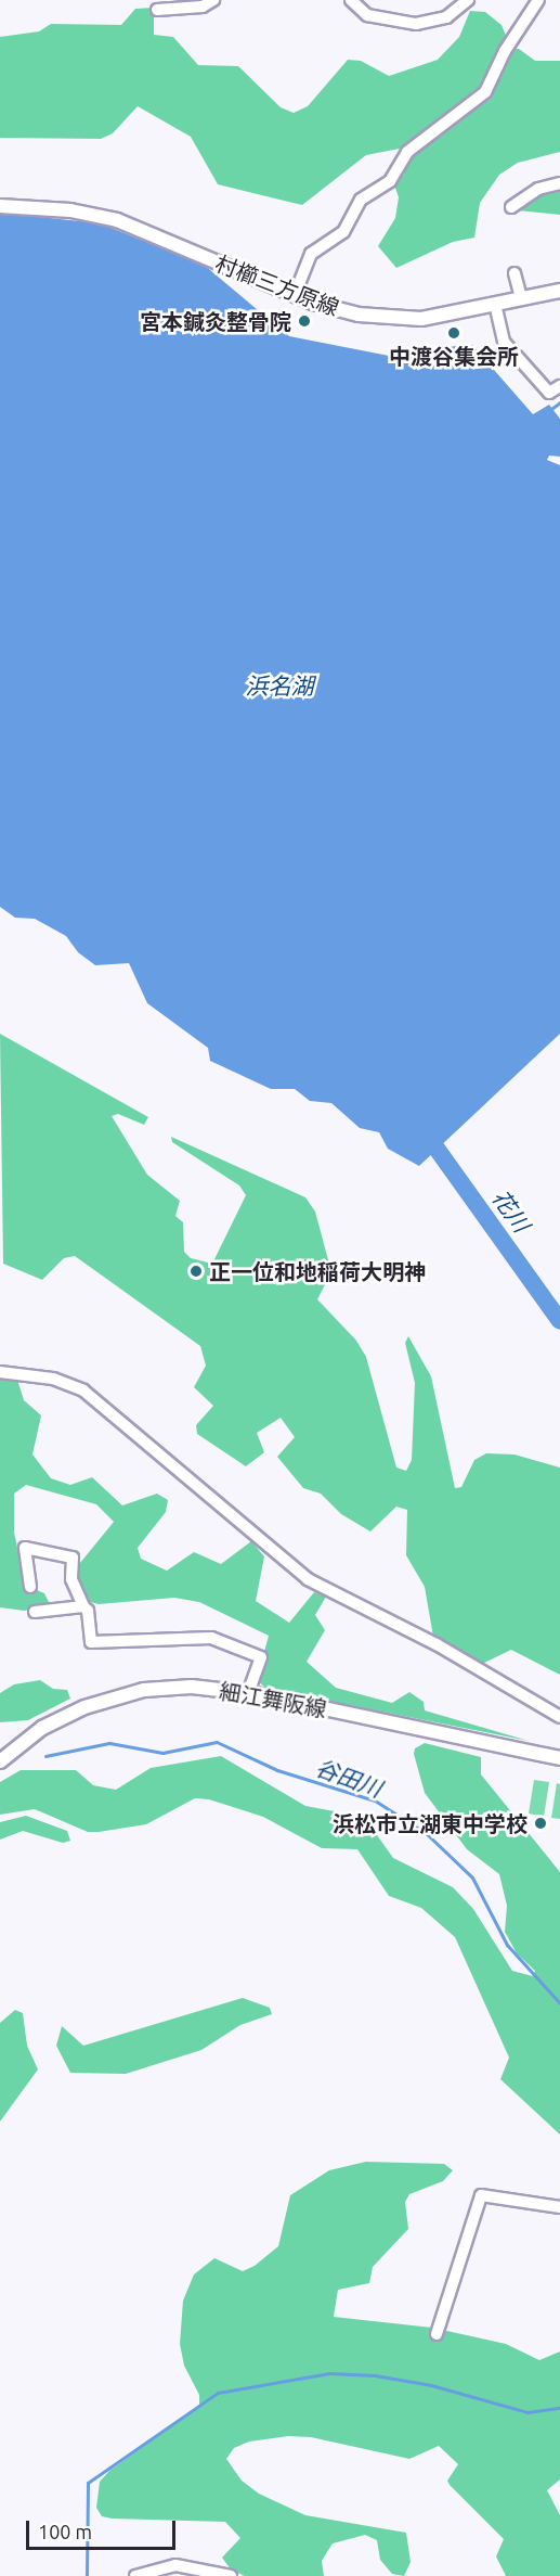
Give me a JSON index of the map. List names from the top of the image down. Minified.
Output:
{"streets":{"main road":["村櫛三方原線","細江舞阪線"]},"water":["浜名湖","花川","谷田川"],"places":["宮本鍼灸整骨院","中渡谷集会所","正一位和地稲荷大明神","浜松市立湖東中学校"],"scale_bar":"100 m"}
